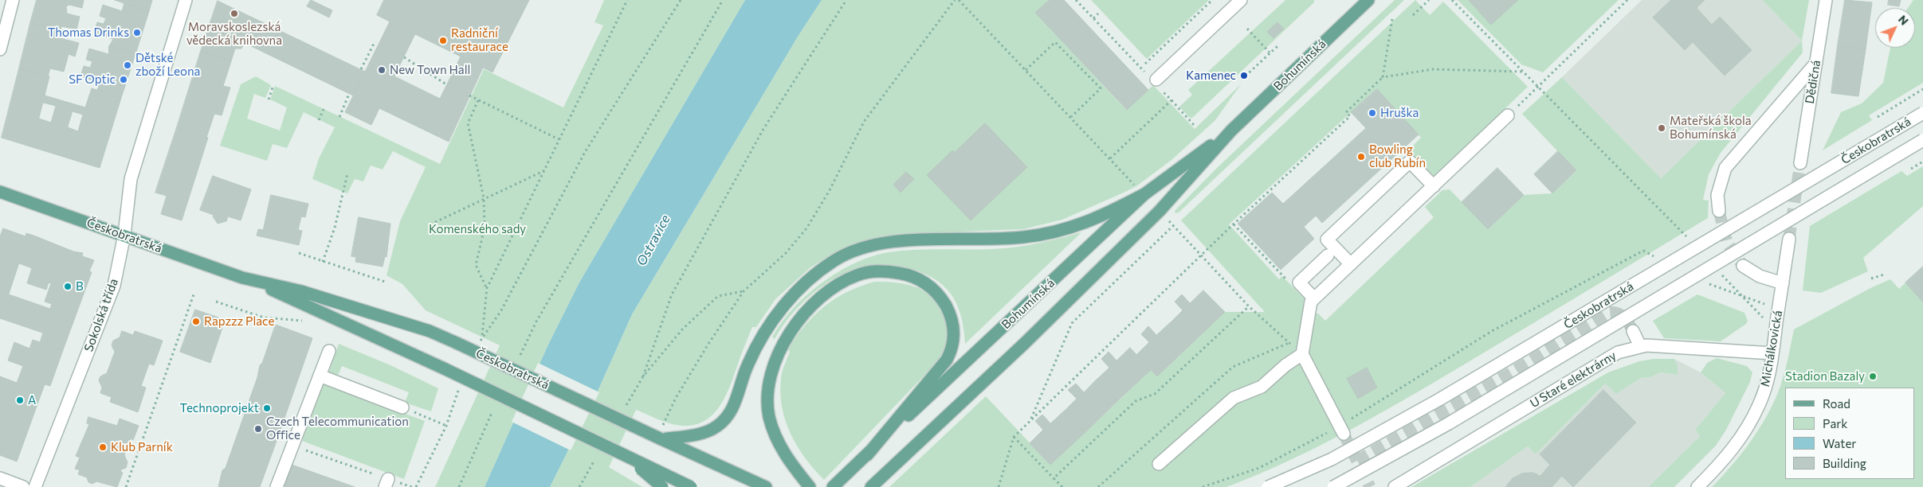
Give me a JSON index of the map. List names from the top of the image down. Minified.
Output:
{"streets":{"main road":["Bohumínská","Českobratrská"],"street":["Dědičná","Sokolská třída","Michálkovická","U Staré elektrárny"]},"crossings":[["Českobratrská","Sokolská třída"],["Michálkovická","U Staré elektrárny"]],"water":["Ostravice"],"parks":["Komenského sady"],"places":["Moravskoslezská vědecká knihovna","Thomas Drinks","Radniční restaurace","Dětské zboží Leona","New Town Hall","Kamenec","SF Optic","Hruška","Mateřská škola Bohumínská","Bowling club Rubín","B","Rapzzz Place","Stadion Bazaly","A","Technoprojekt","Czech Telecommunication Office","Klub Parník"],"legend":["Road","Park","Water","Building"],"north":"top right"}
